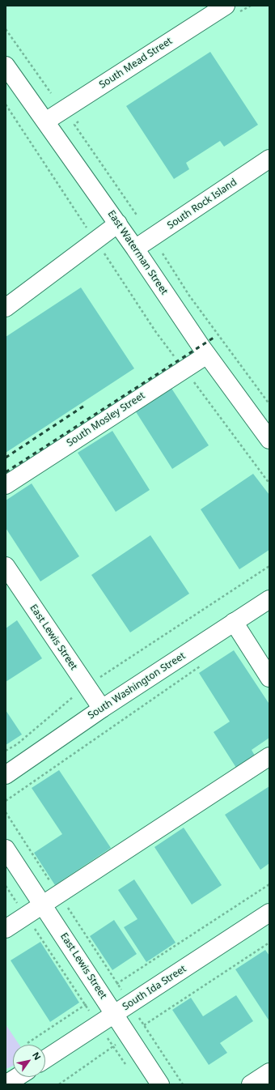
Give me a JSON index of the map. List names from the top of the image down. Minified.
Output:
{"streets":{"street":["South Mead Street","South Rock Island","East Waterman Street","South Mosley Street","East Lewis Street","South Washington Street","South Ida Street"]},"crossings":[["South Mead Street","East Waterman Street"],["South Rock Island","East Waterman Street"],["East Waterman Street","South Mosley Street"],["East Lewis Street","South Washington Street"],["East Lewis Street","South Ida Street"]],"north":"top right"}
